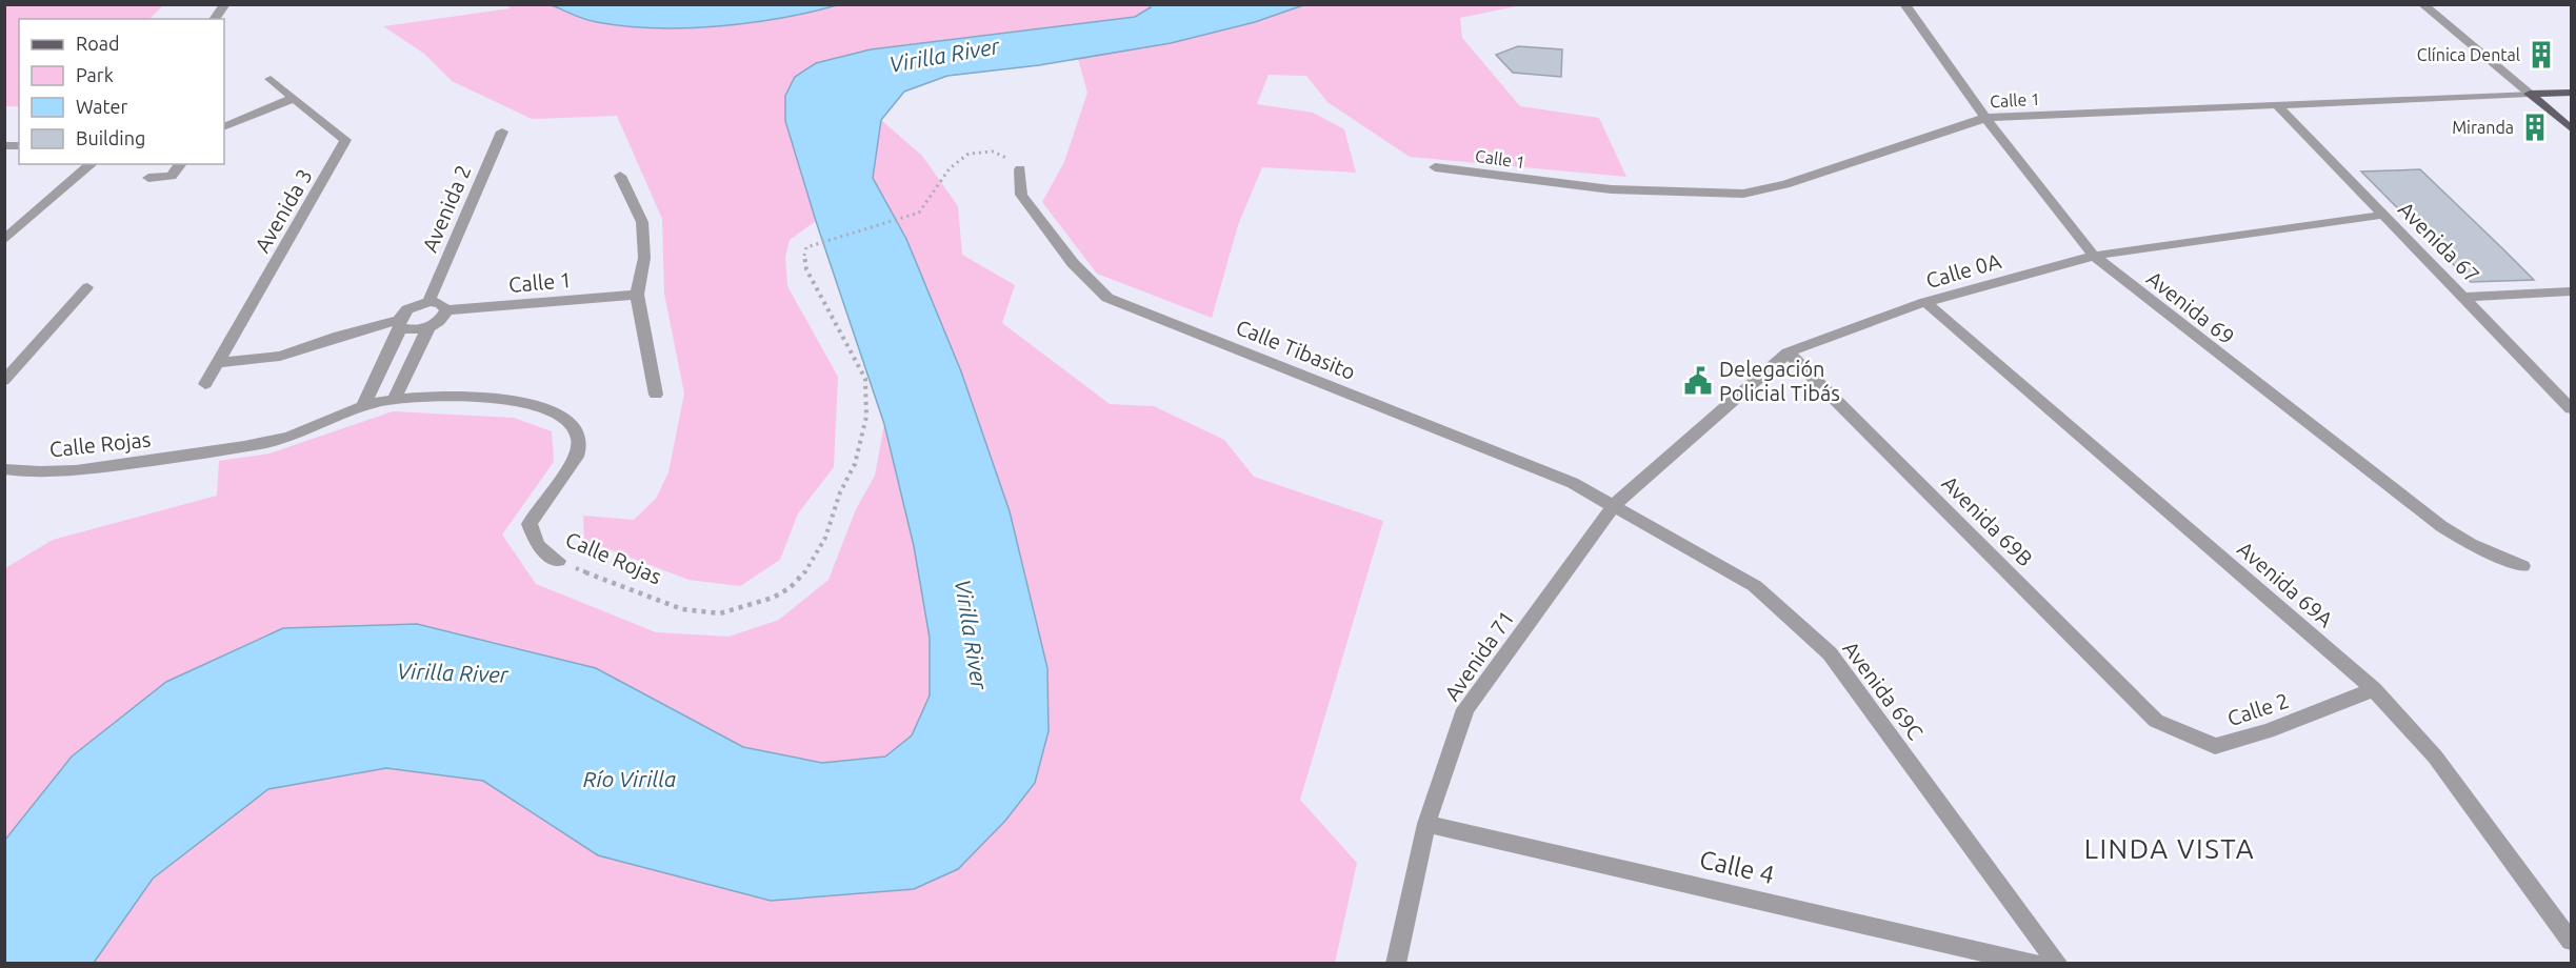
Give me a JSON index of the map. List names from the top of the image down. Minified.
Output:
{"streets":{"main road":["Calle 1"],"street":["Avenida 2","Avenida 3","Avenida 67","Calle 0A","Avenida 69","Calle Tibasito","Calle Rojas","Avenida 69B","Avenida 69A","Avenida 71","Avenida 69C","Calle 2","Calle 4"]},"crossings":[["Calle 1","Avenida 67"],["Calle 1","Avenida 69"],["Avenida 67","Calle 0A"],["Calle 0A","Avenida 69"],["Calle 0A","Calle Tibasito"],["Calle 0A","Avenida 69B"],["Calle 0A","Avenida 69A"],["Calle 0A","Avenida 71"],["Calle 0A","Avenida 69C"],["Calle Tibasito","Calle Rojas"],["Calle Tibasito","Avenida 71"],["Calle Tibasito","Avenida 69C"],["Avenida 69B","Calle 2"],["Avenida 69A","Calle 2"],["Avenida 71","Avenida 69C"],["Avenida 71","Calle 4"]],"districts":["LINDA VISTA"],"water":["Virilla River","Río Virilla"],"places":{"building":["Clínica Dental","Miranda"],"public building":["Delegación Policial Tibás"]},"legend":["Road","Park","Water","Building"]}
